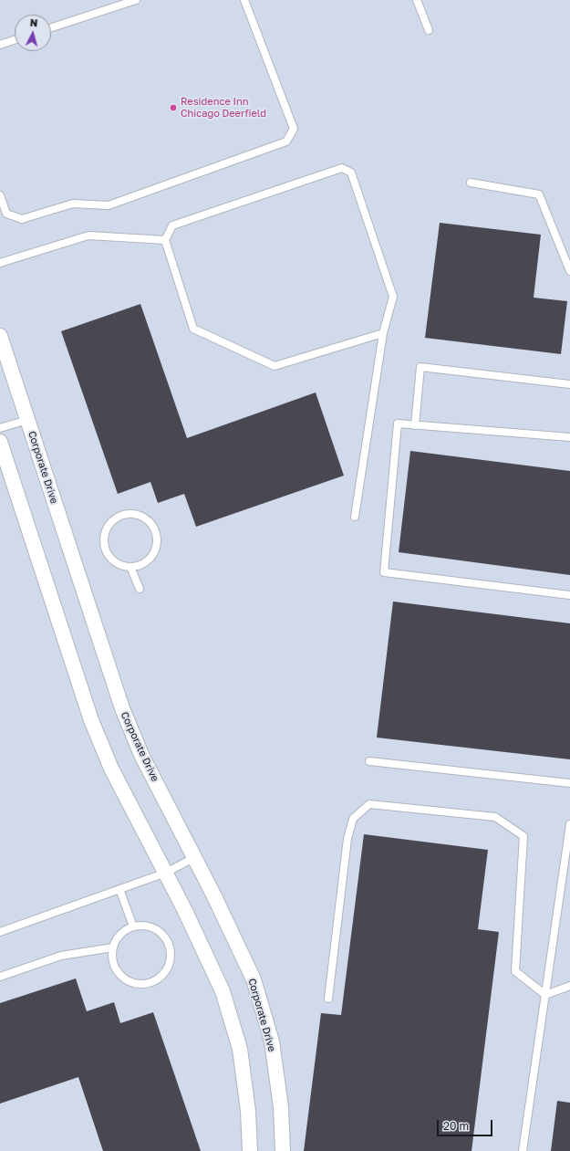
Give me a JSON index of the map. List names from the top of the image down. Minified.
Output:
{"streets":{"street":["Corporate Drive"]},"places":["Residence Inn Chicago Deerfield"],"scale_bar":"20 m","north":"top"}
